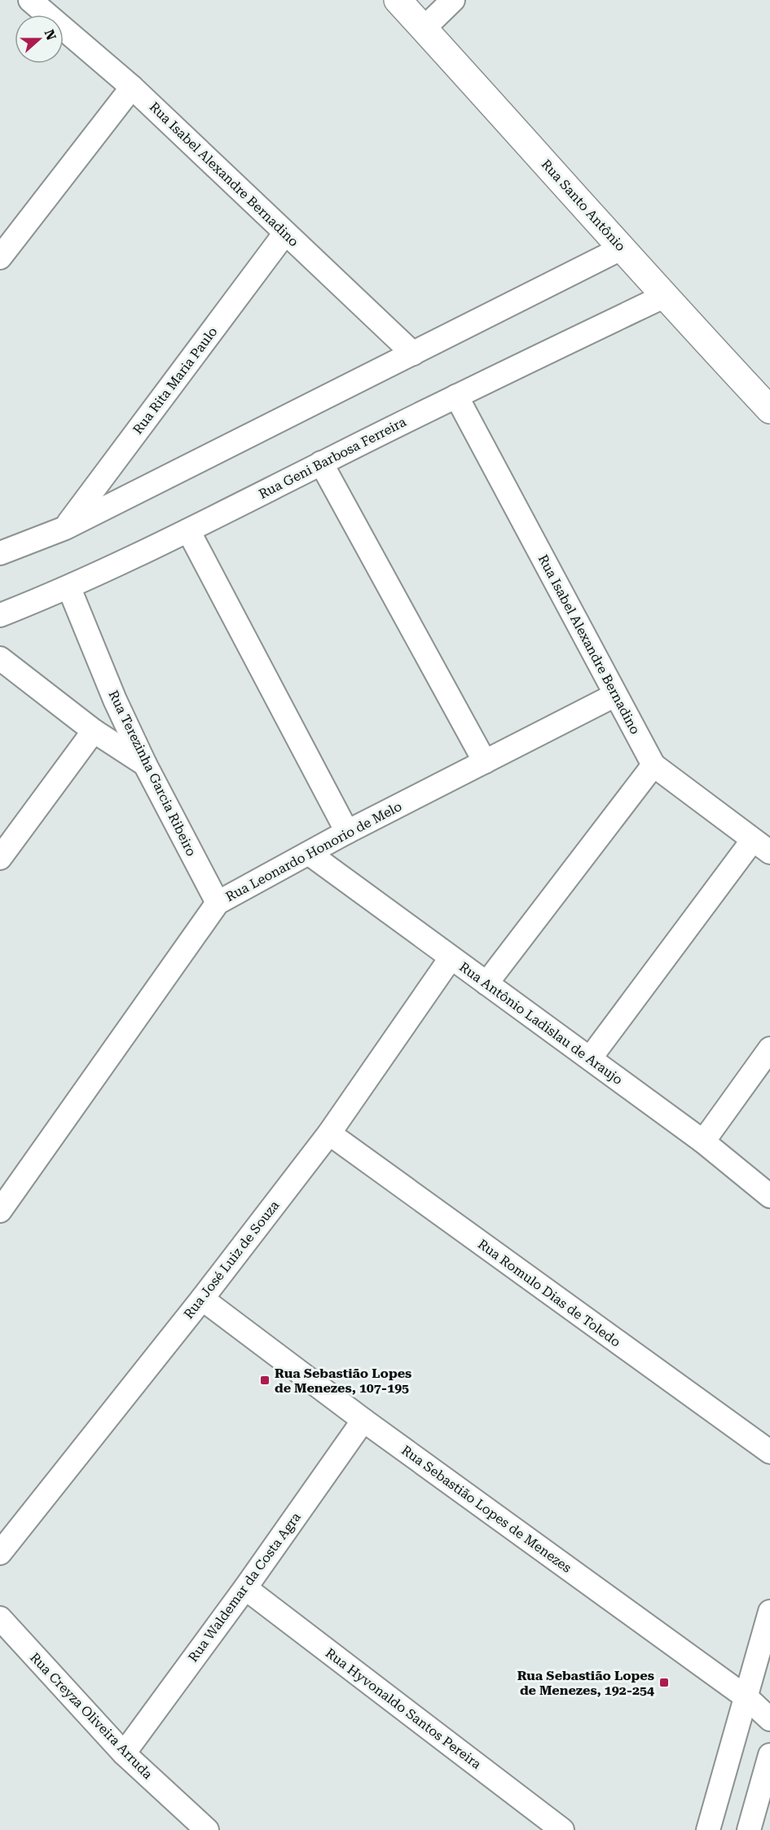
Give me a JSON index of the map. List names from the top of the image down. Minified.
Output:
{"streets":{"main road":["Rua Santo Antônio"],"street":["Rua Isabel Alexandre Bernadino","Rua Rita Maria Paulo","Rua Geni Barbosa Ferreira","Rua Terezinha Garcia Ribeiro","Rua Leonardo Honorio de Melo","Rua Antônio Ladislau de Araujo","Rua José Luiz de Souza","Rua Romulo Dias de Toledo","Rua Sebastião Lopes de Menezes","Rua Waldemar da Costa Agra","Rua Hyvonaldo Santos Pereira","Rua Creyza Oliveira Arruda"]},"crossings":[["Rua Isabel Alexandre Bernadino","Rua Rita Maria Paulo"],["Rua Isabel Alexandre Bernadino","Rua Geni Barbosa Ferreira"],["Rua Isabel Alexandre Bernadino","Rua Leonardo Honorio de Melo"],["Rua Santo Antônio","Rua Geni Barbosa Ferreira"],["Rua Geni Barbosa Ferreira","Rua Terezinha Garcia Ribeiro"],["Rua Terezinha Garcia Ribeiro","Rua Leonardo Honorio de Melo"],["Rua Leonardo Honorio de Melo","Rua Antônio Ladislau de Araujo"],["Rua Antônio Ladislau de Araujo","Rua José Luiz de Souza"],["Rua José Luiz de Souza","Rua Romulo Dias de Toledo"],["Rua José Luiz de Souza","Rua Sebastião Lopes de Menezes"],["Rua Sebastião Lopes de Menezes","Rua Waldemar da Costa Agra"],["Rua Waldemar da Costa Agra","Rua Hyvonaldo Santos Pereira"],["Rua Waldemar da Costa Agra","Rua Creyza Oliveira Arruda"]],"places":{"transit":["Rua Sebastião Lopes de Menezes, 107-195","Rua Sebastião Lopes de Menezes, 192-254"]},"north":"right"}
